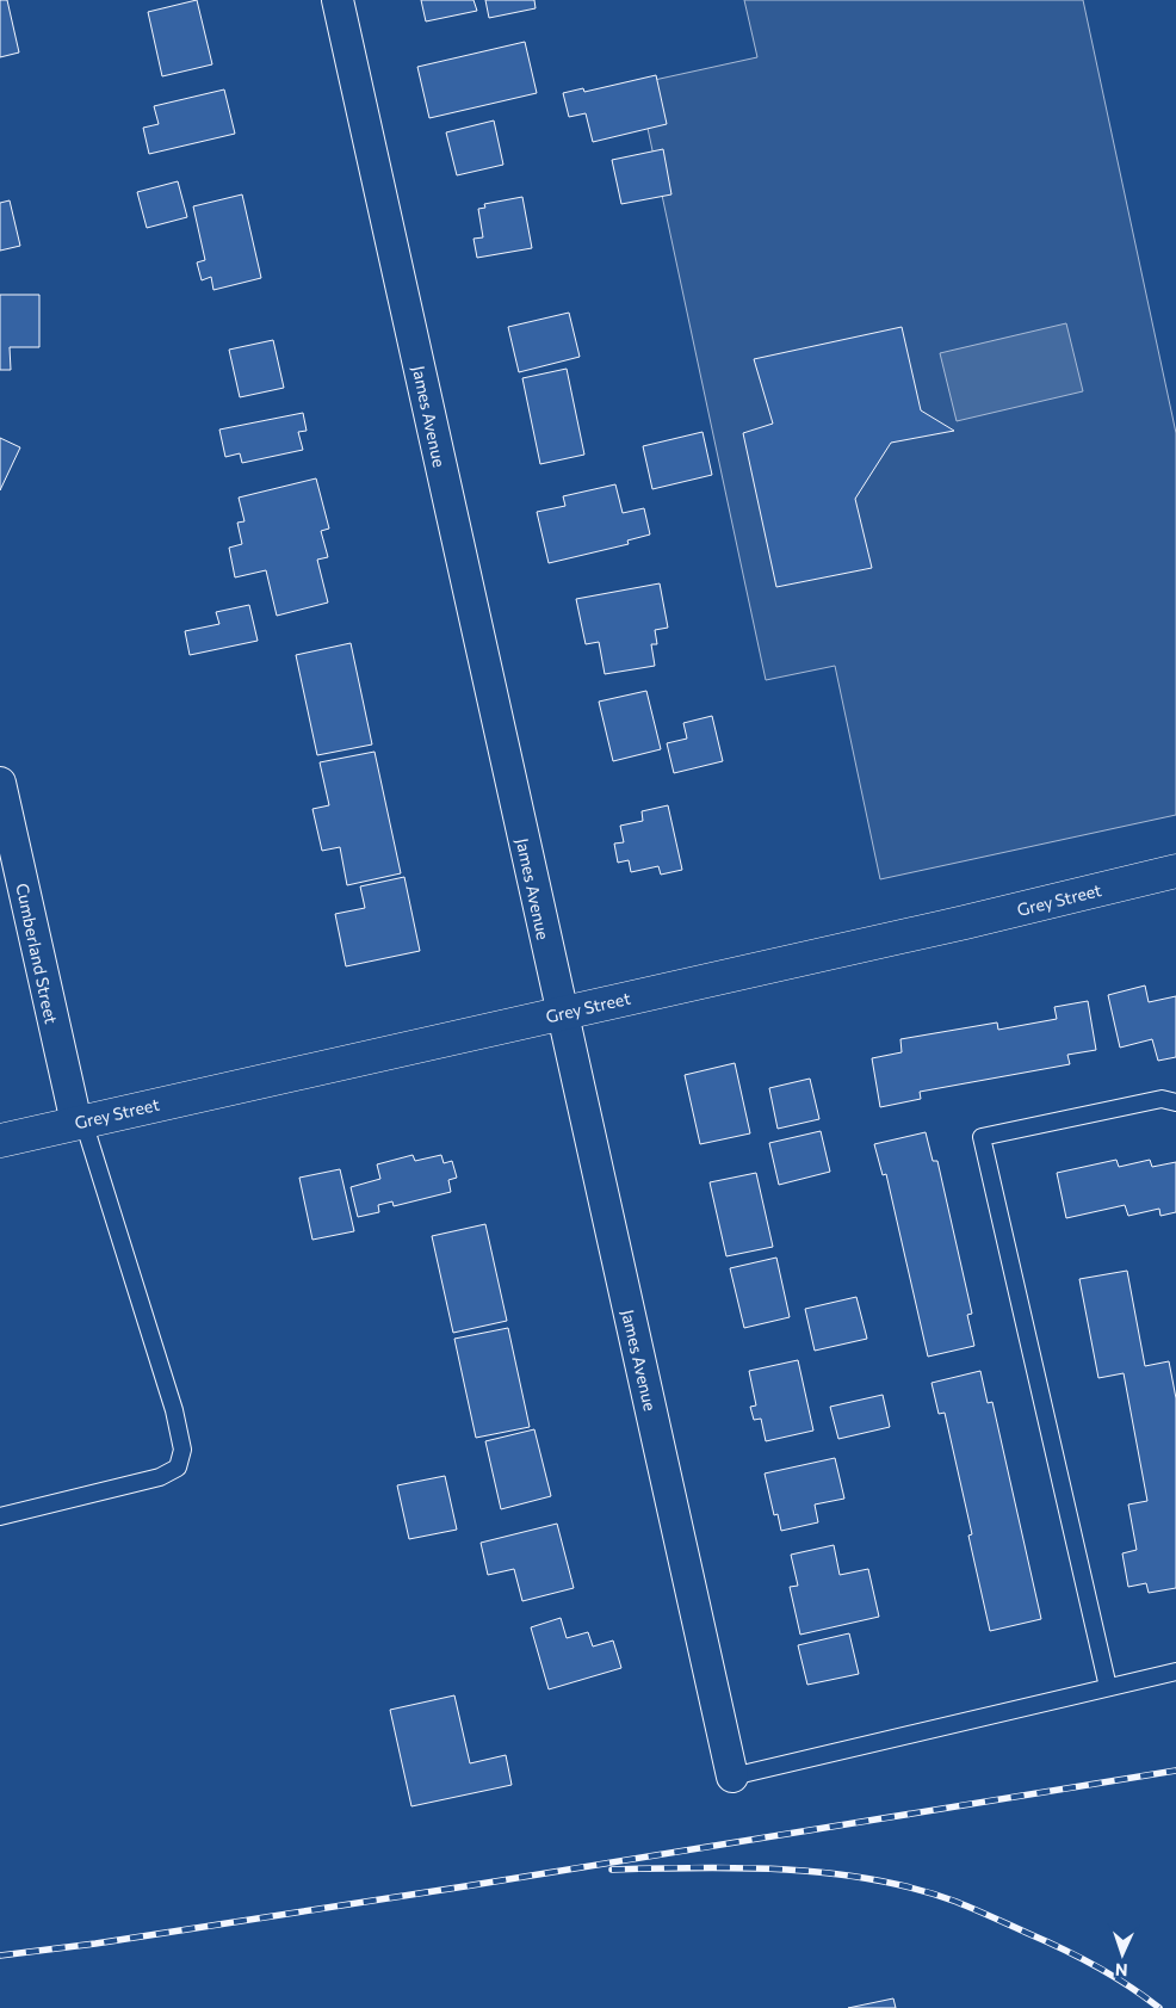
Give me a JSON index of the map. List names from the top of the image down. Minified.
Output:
{"streets":{"street":["James Avenue","Grey Street","Cumberland Street"]},"crossings":[["James Avenue","Grey Street"],["Grey Street","Cumberland Street"]],"north":"bottom"}
